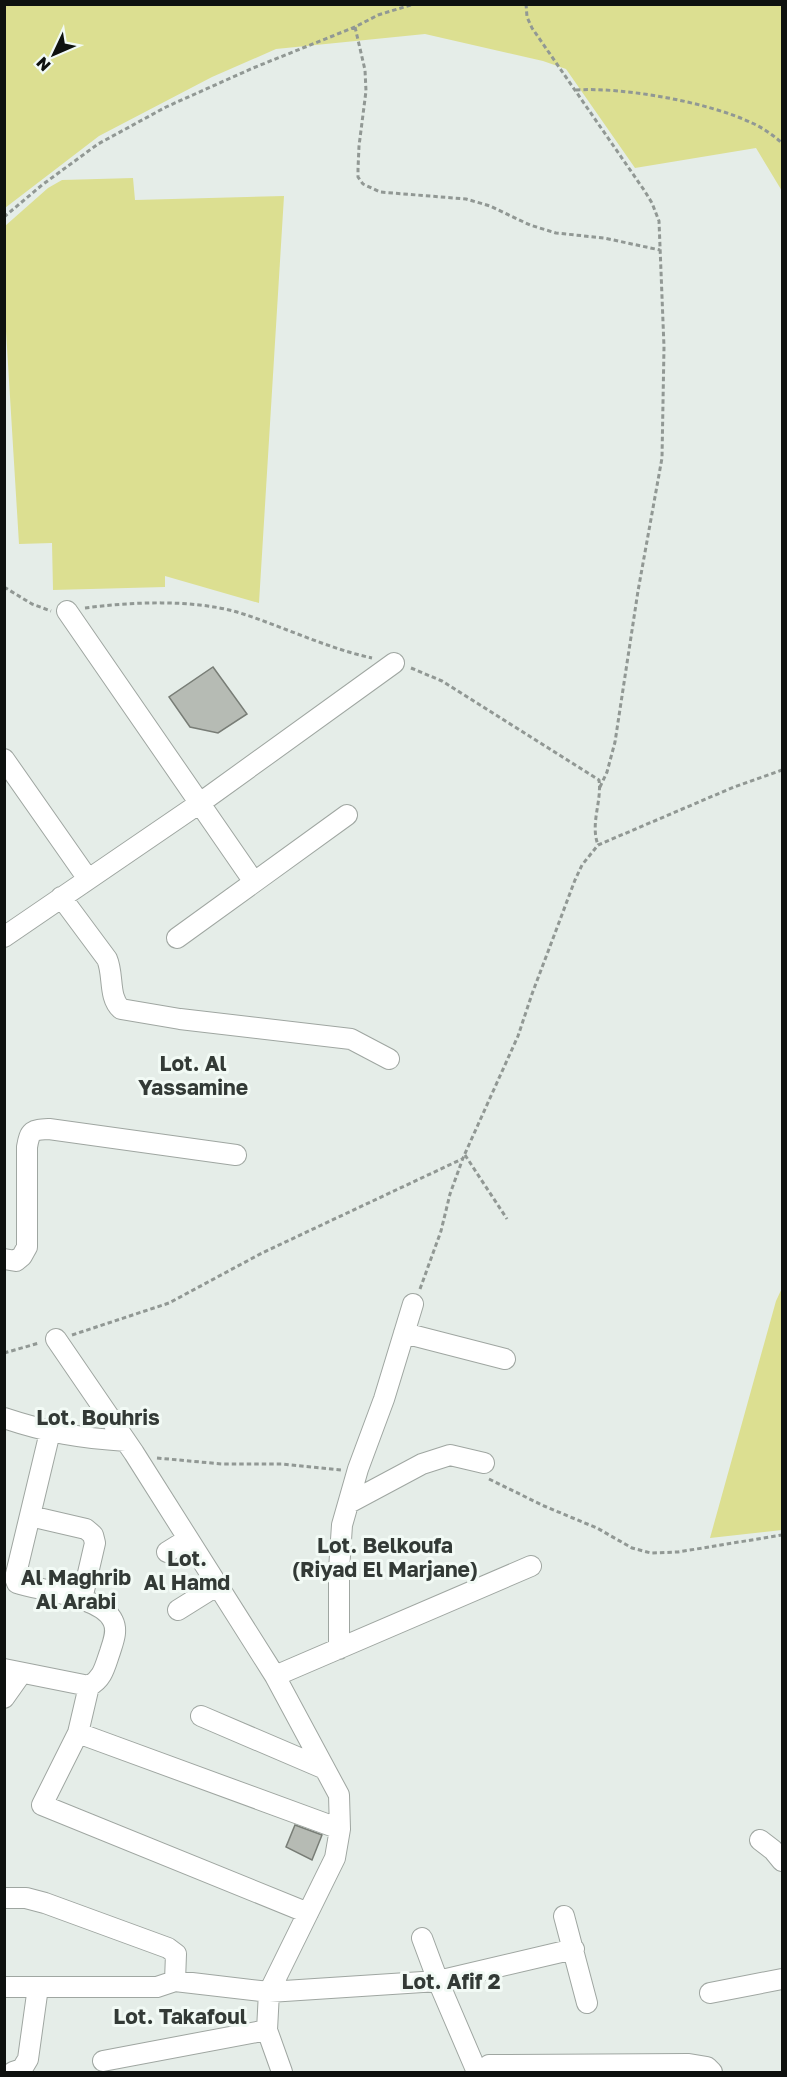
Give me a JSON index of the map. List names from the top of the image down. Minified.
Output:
{"districts":["Lot. Al Yassamine","Lot. Bouhris","Lot. Belkoufa (Riyad El Marjane)","Lot. Al Hamd","Al Maghrib Al Arabi","Lot. Afif 2","Lot. Takafoul"],"north":"bottom left"}
